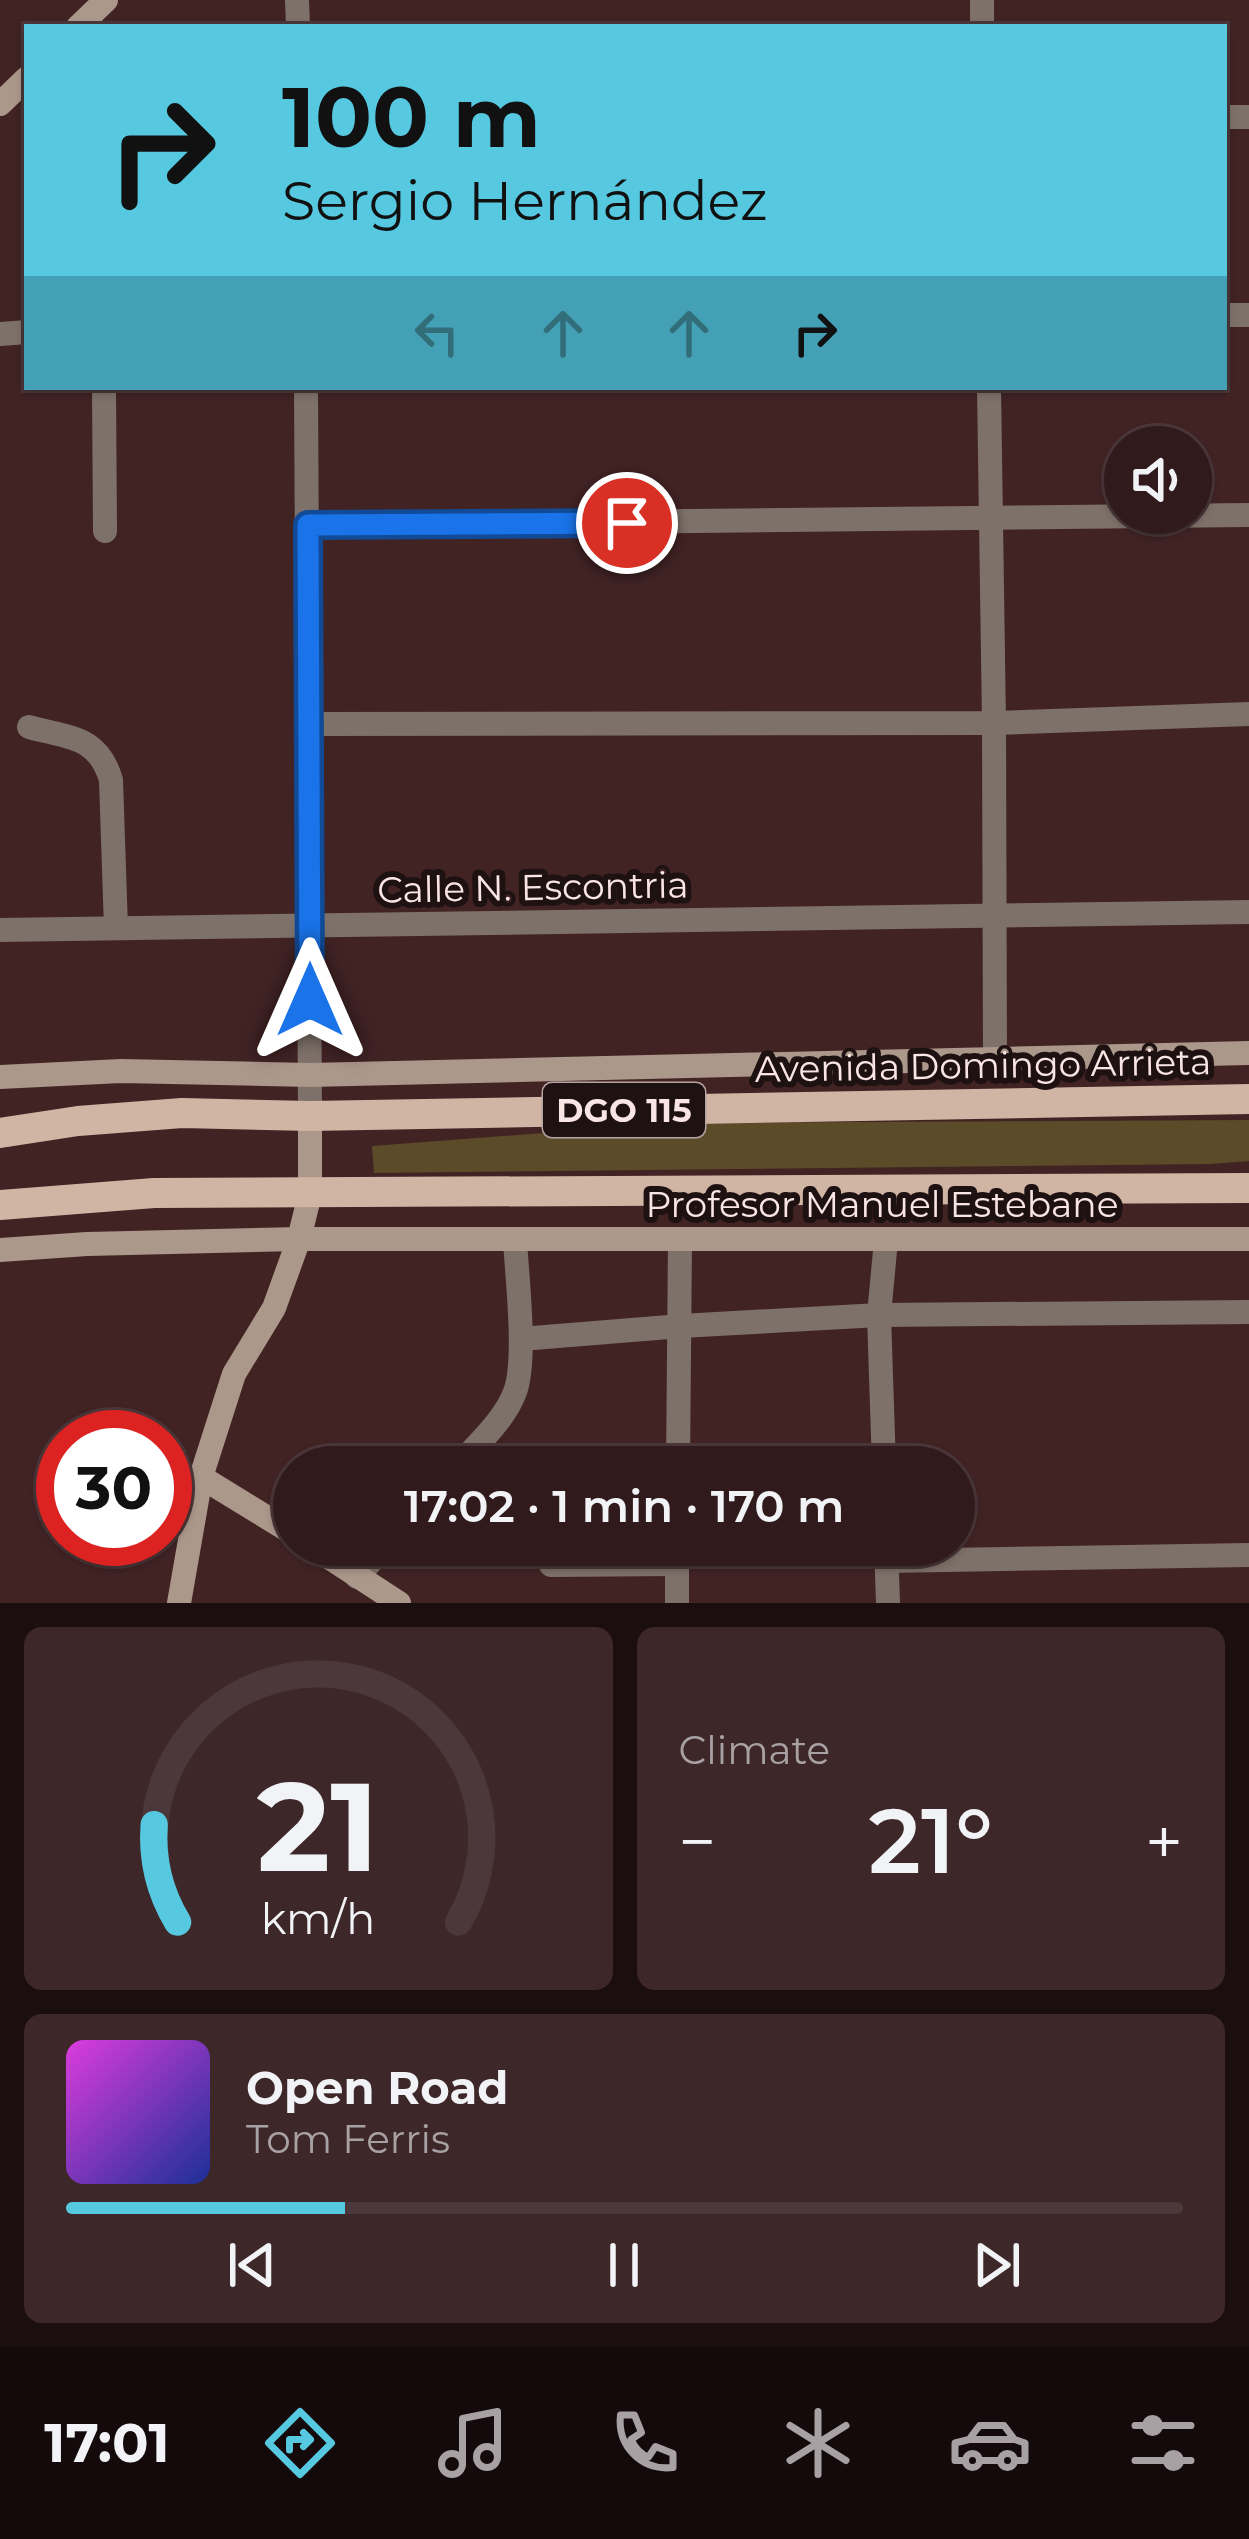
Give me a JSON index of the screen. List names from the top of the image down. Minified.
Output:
{"streets":{"main road":["Avenida Domingo Arrieta","DGO 115"],"street":["Calle N. Escontria","Profesor Manuel Estebane"]},"page":{"turn":["100 m","Sergio Hernández"],"limit":"30","trip":"17:02 · 1 min · 170 m","tile":"Climate","heat":["−","21°","+"],"song":["Open Road","Tom Ferris"],"tabs":"17:01","gauge":["21","km/h"]}}
